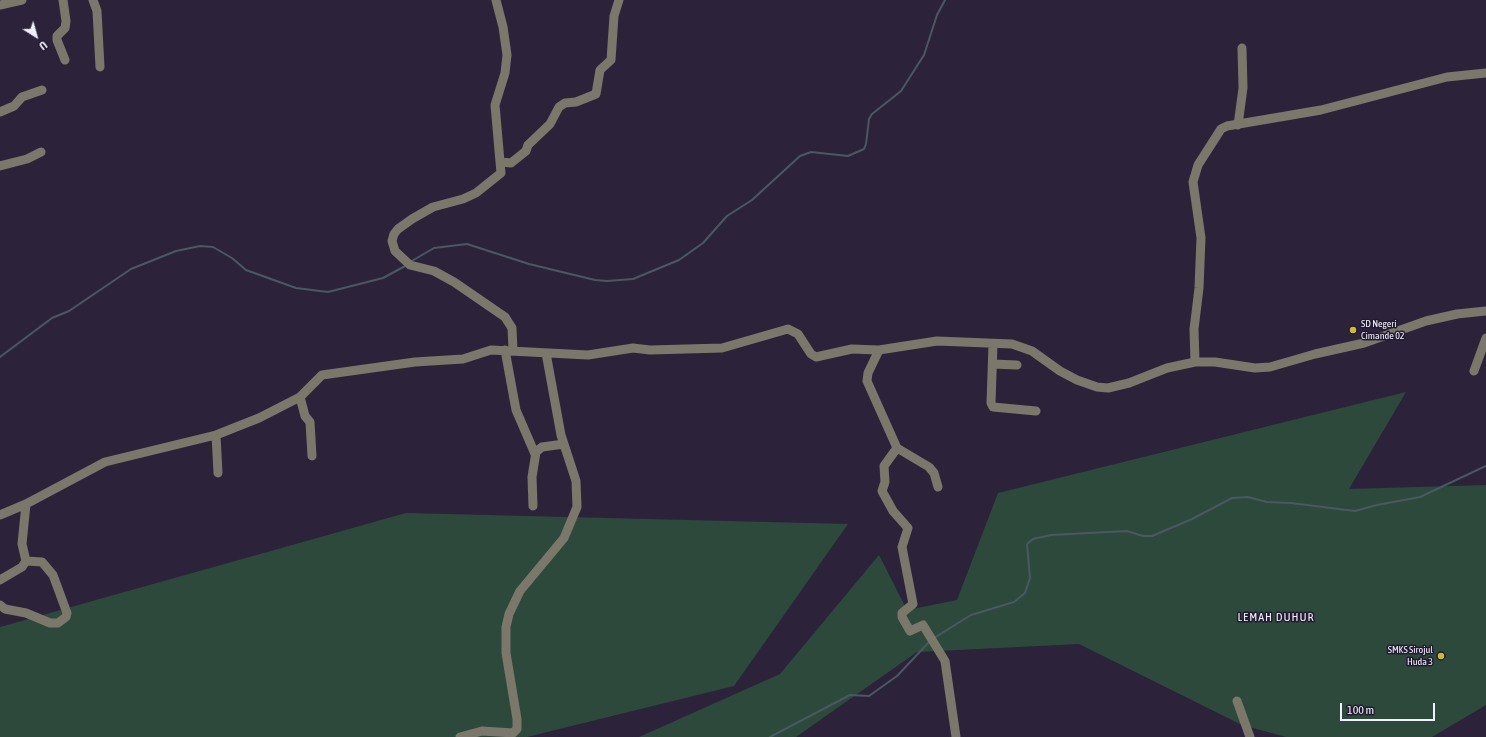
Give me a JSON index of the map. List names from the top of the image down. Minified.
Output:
{"districts":["LEMAH DUHUR"],"places":["SD Negeri Cimande 02","SMKS Sirojul Huda 3"],"scale_bar":"100 m","north":"bottom right"}
